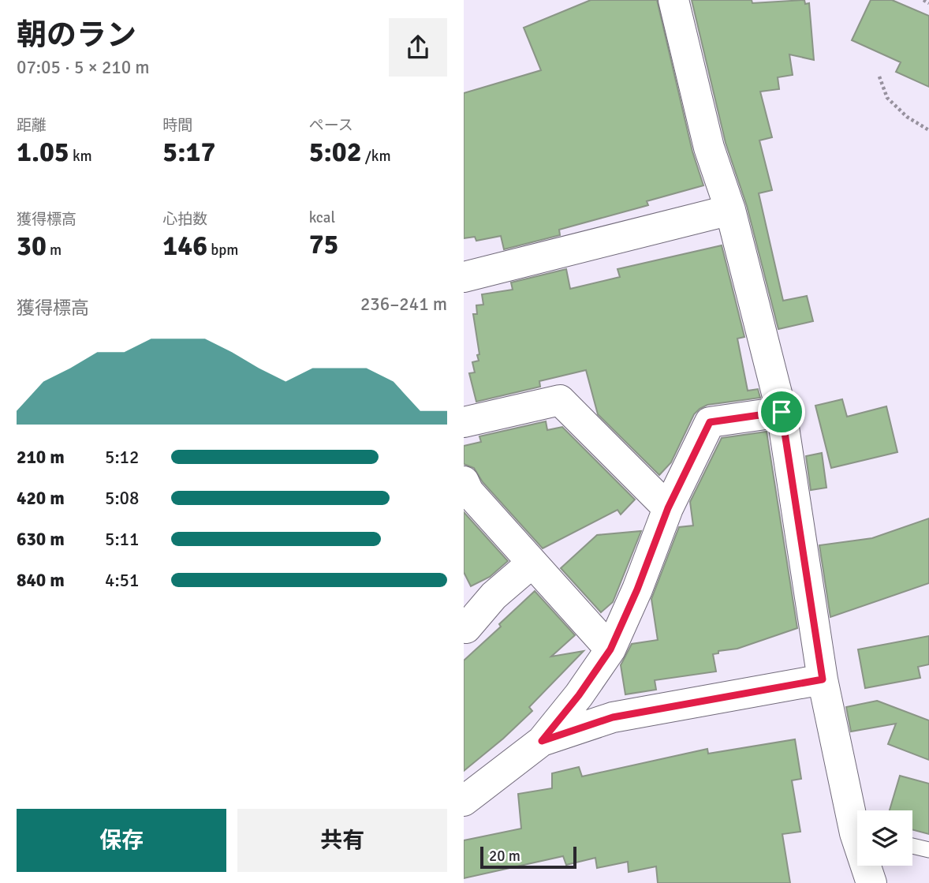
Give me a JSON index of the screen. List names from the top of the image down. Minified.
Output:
{"scale_bar":"20 m","page":{"heading":["朝のラン","07:05 · 5 × 210 m"],"stats":[["距離","1.05 km"],["時間","5:17"],["ペース","5:02 /km"],["獲得標高","30 m"],["心拍数","146 bpm"],["kcal","75"]],"chart":["獲得標高","236–241 m"],"list":[{"name":"210 m","note":"5:12"},{"name":"420 m","note":"5:08"},{"name":"630 m","note":"5:11"},{"name":"840 m","note":"4:51"}],"buttons":["保存","共有"],"scale":"20 m"}}
